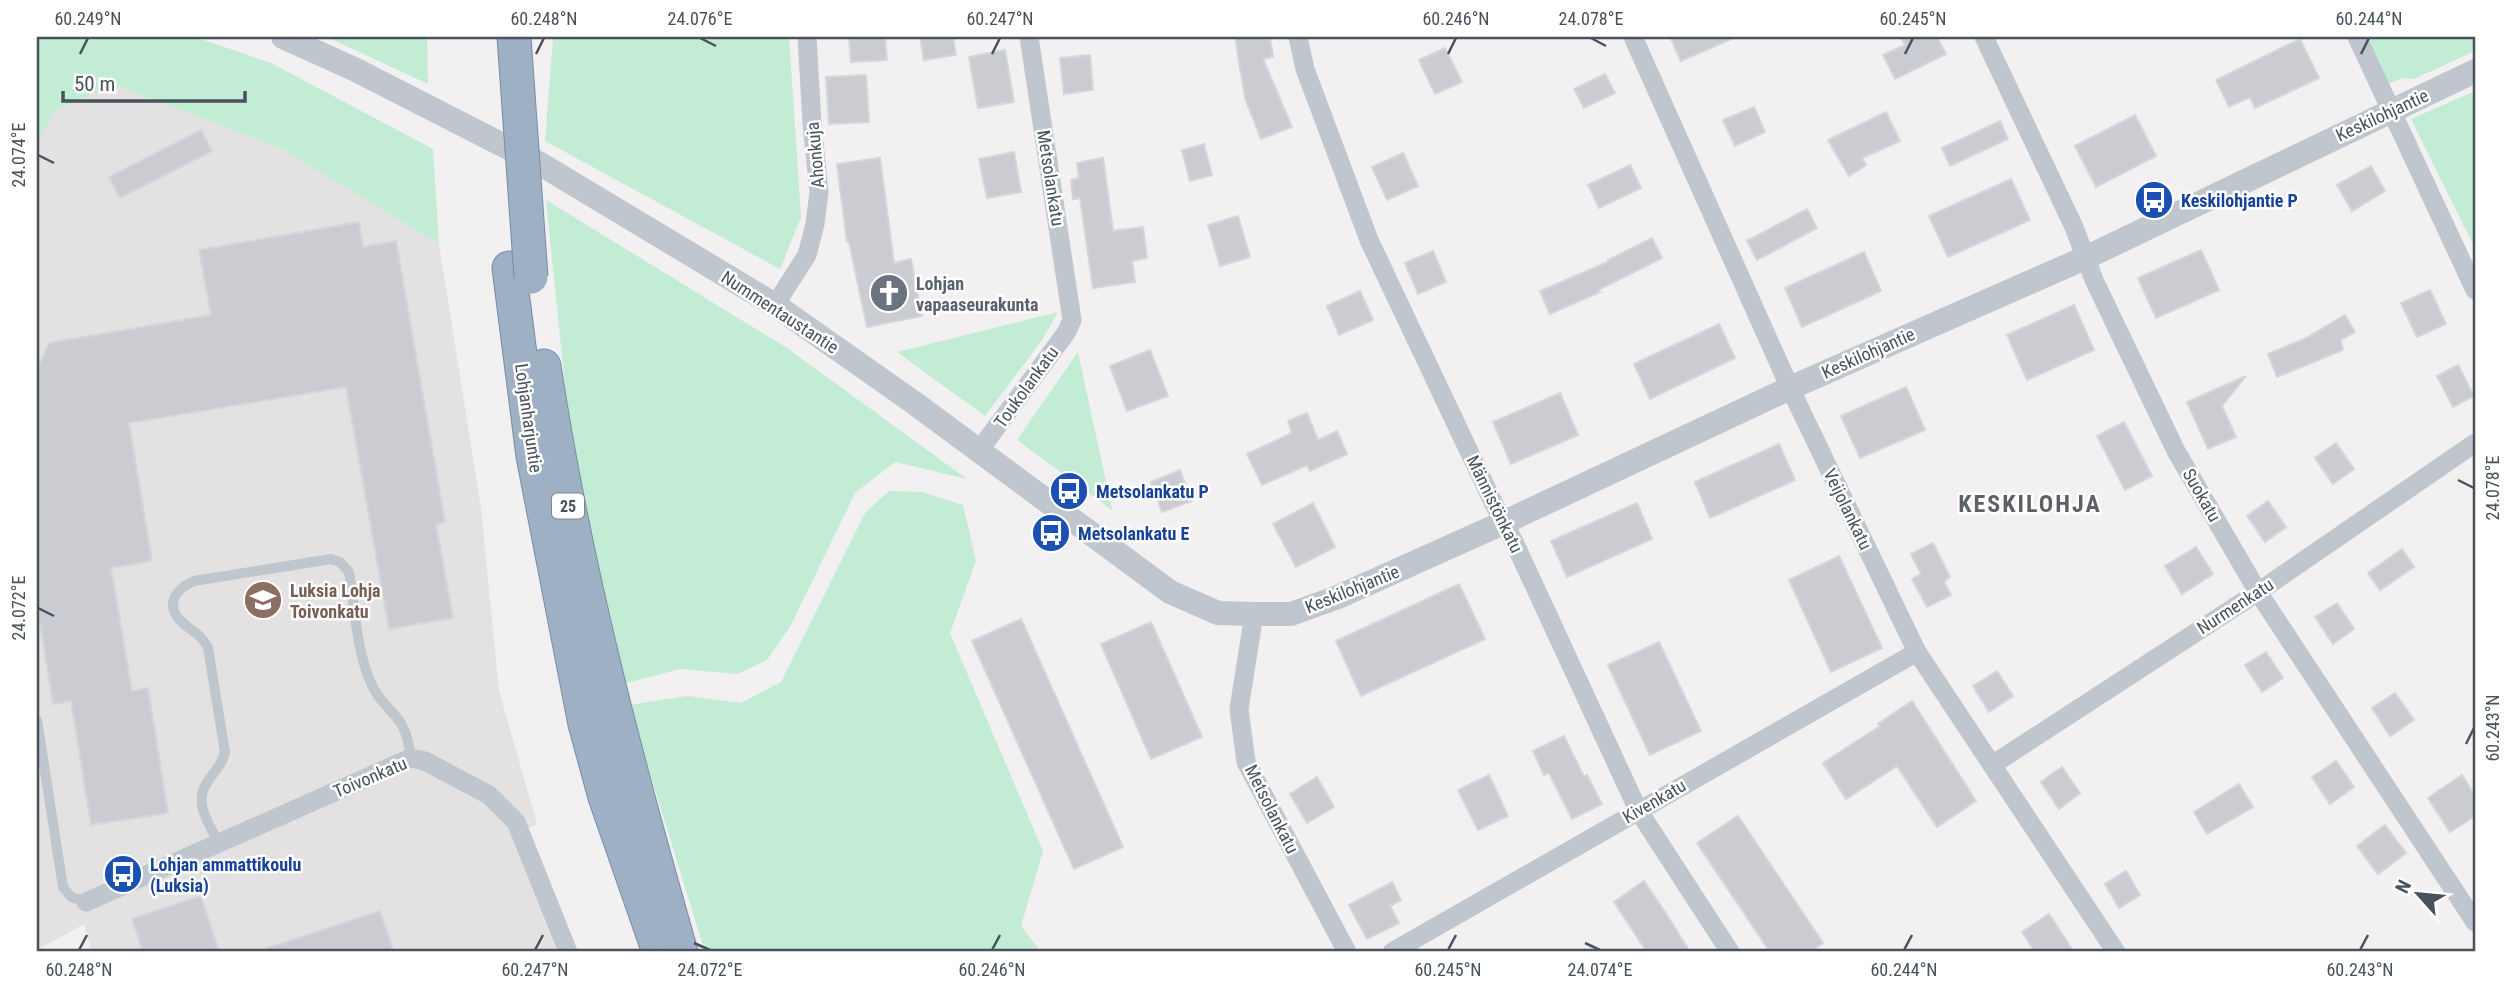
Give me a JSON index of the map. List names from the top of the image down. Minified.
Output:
{"streets":{"highway":["Lohjanharjuntie","25"],"street":["Keskilohjantie","Ahonkuja","Metsolankatu","Nummentaustantie","Toukolankatu","Suokatu","Männistönkatu","Veijolankatu","Nurmenkatu","Toivonkatu","Kivenkatu"]},"crossings":[["Keskilohjantie","Metsolankatu"],["Keskilohjantie","Nummentaustantie"],["Keskilohjantie","Suokatu"],["Keskilohjantie","Männistönkatu"],["Keskilohjantie","Veijolankatu"],["Ahonkuja","Nummentaustantie"],["Metsolankatu","Nummentaustantie"],["Metsolankatu","Toukolankatu"],["Nummentaustantie","Toukolankatu"],["Suokatu","Nurmenkatu"],["Männistönkatu","Kivenkatu"],["Veijolankatu","Nurmenkatu"],["Veijolankatu","Kivenkatu"]],"districts":["KESKILOHJA"],"places":{"bus stop":["Keskilohjantie P","Metsolankatu P","Metsolankatu E","Lohjan ammattikoulu (Luksia)"],"church":["Lohjan vapaaseurakunta"],"school or university":["Luksia Lohja Toivonkatu"]},"scale_bar":"50 m","north":"top left","coordinates":["60.249°N","60.248°N","24.076°E","60.247°N","60.246°N","24.078°E","60.245°N","60.244°N","24.074°E","24.072°E","60.243°N"]}
